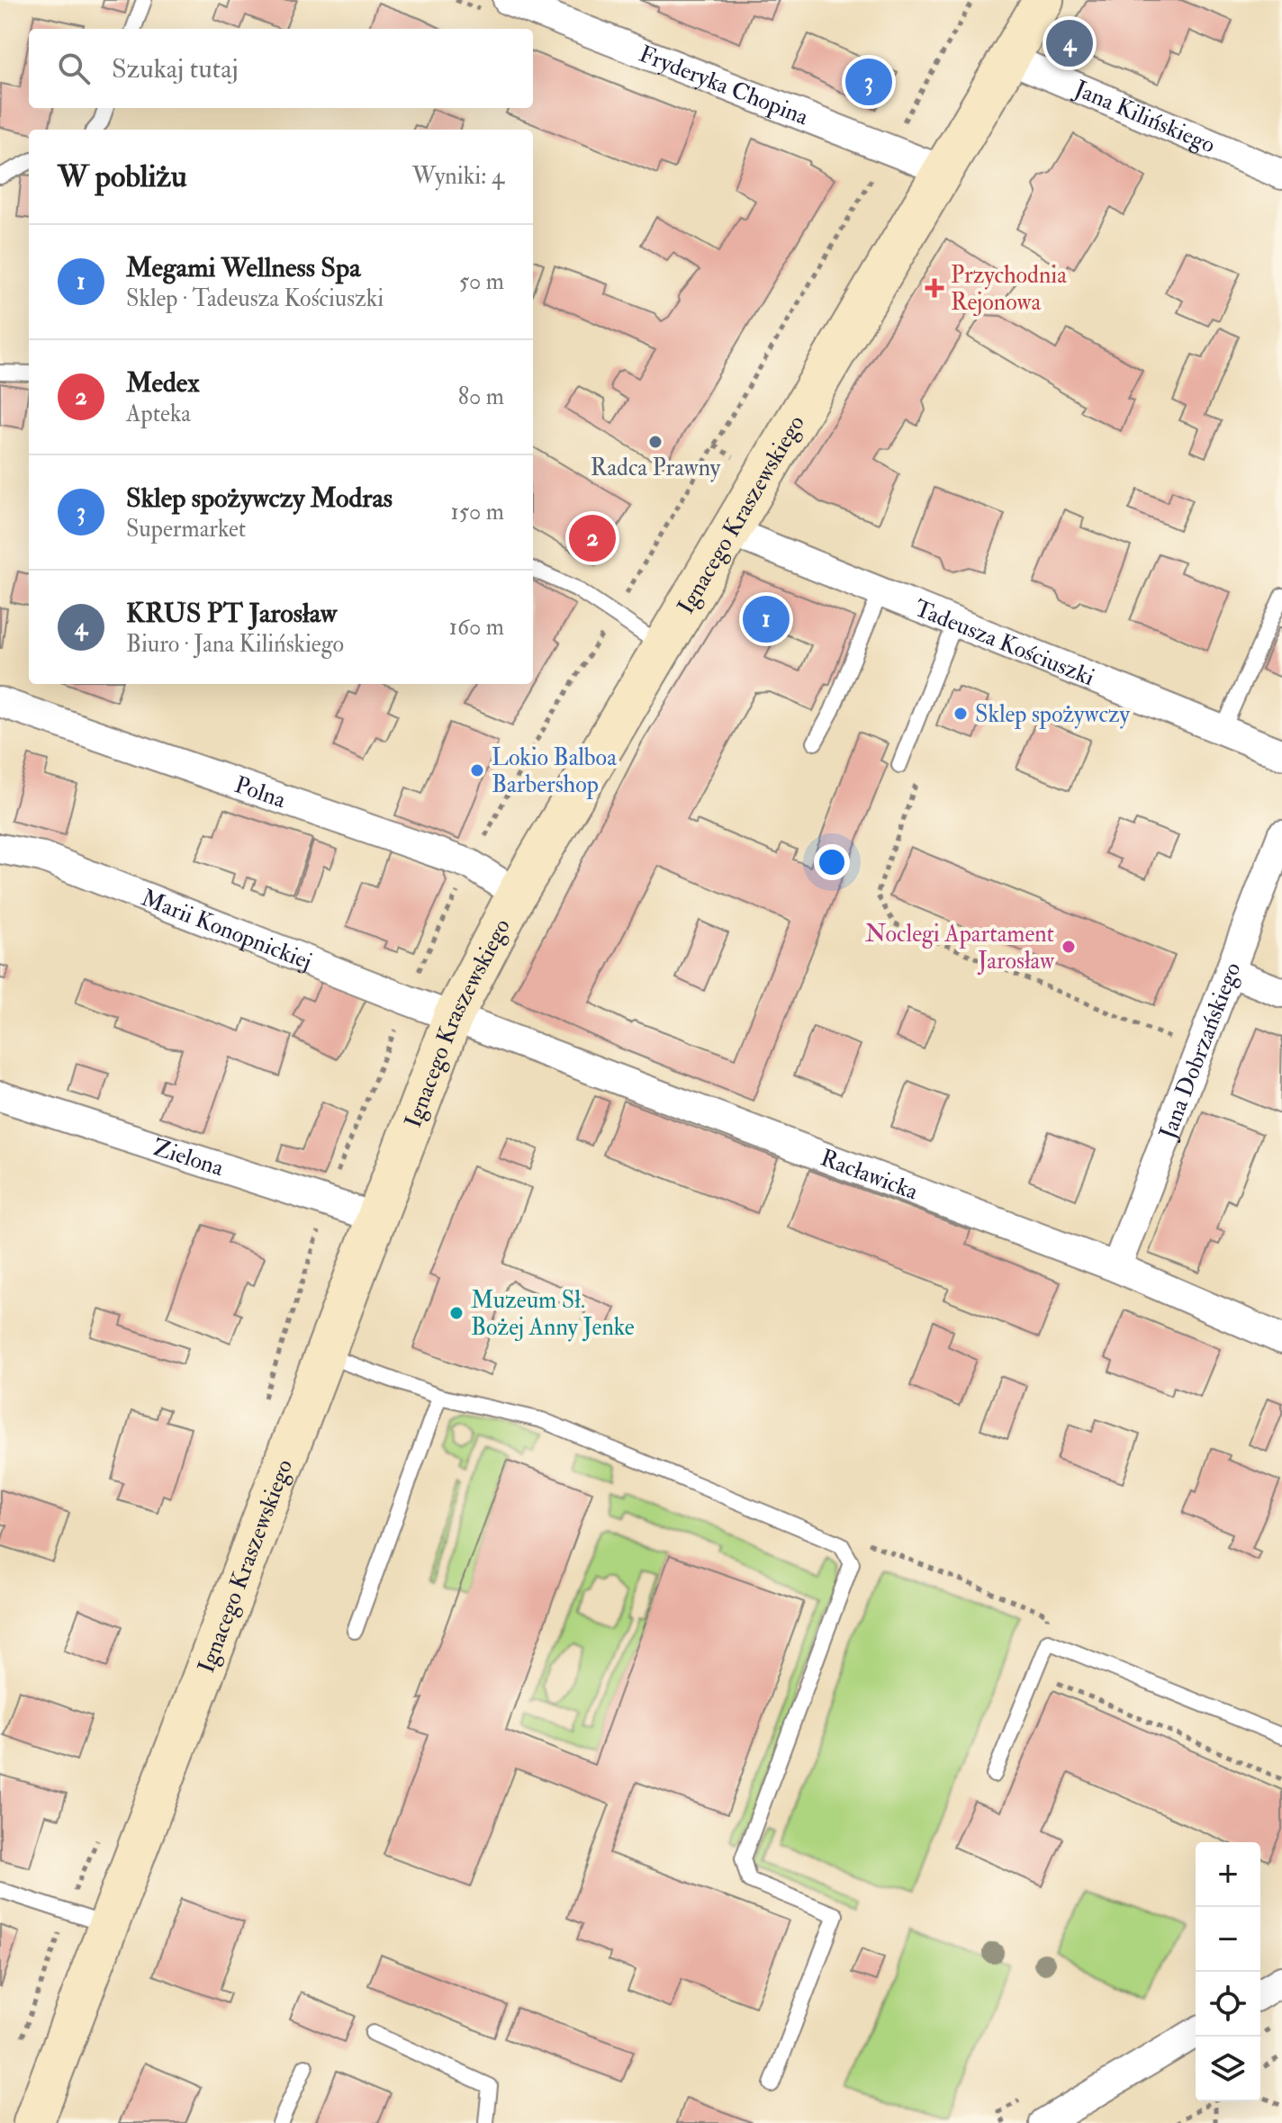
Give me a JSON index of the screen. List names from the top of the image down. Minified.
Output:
{"streets":{"street":["Fryderyka Chopina","Jana Kilińskiego","Ignacego Kraszewskiego","Tadeusza Kościuszki","Polna","Marii Konopnickiej","Jana Dobrzańskiego","Zielona","Racławicka"]},"crossings":[["Fryderyka Chopina","Ignacego Kraszewskiego"],["Jana Kilińskiego","Ignacego Kraszewskiego"],["Ignacego Kraszewskiego","Tadeusza Kościuszki"],["Ignacego Kraszewskiego","Polna"],["Ignacego Kraszewskiego","Marii Konopnickiej"],["Ignacego Kraszewskiego","Zielona"],["Ignacego Kraszewskiego","Racławicka"],["Marii Konopnickiej","Racławicka"],["Jana Dobrzańskiego","Racławicka"]],"places":{"health":["Przychodnia Rejonowa"],"other":["Radca Prawny","Sklep spożywczy","Lokio Balboa Barbershop","Noclegi Apartament Jarosław","Muzeum Sł. Bożej Anny Jenke"]},"page":{"pins":["4","3","2","1"],"search":"Szukaj tutaj","heading":["W pobliżu","Wyniki: 4"],"list":[{"mark":"1","name":"Megami Wellness Spa","note":"Sklep · Tadeusza Kościuszki","value":"50 m"},{"mark":"2","name":"Medex","note":"Apteka","value":"80 m"},{"mark":"3","name":"Sklep spożywczy Modras","note":"Supermarket","value":"150 m"},{"mark":"4","name":"KRUS PT Jarosław","note":"Biuro · Jana Kilińskiego","value":"160 m"}],"map_buttons":["+","−"]}}
